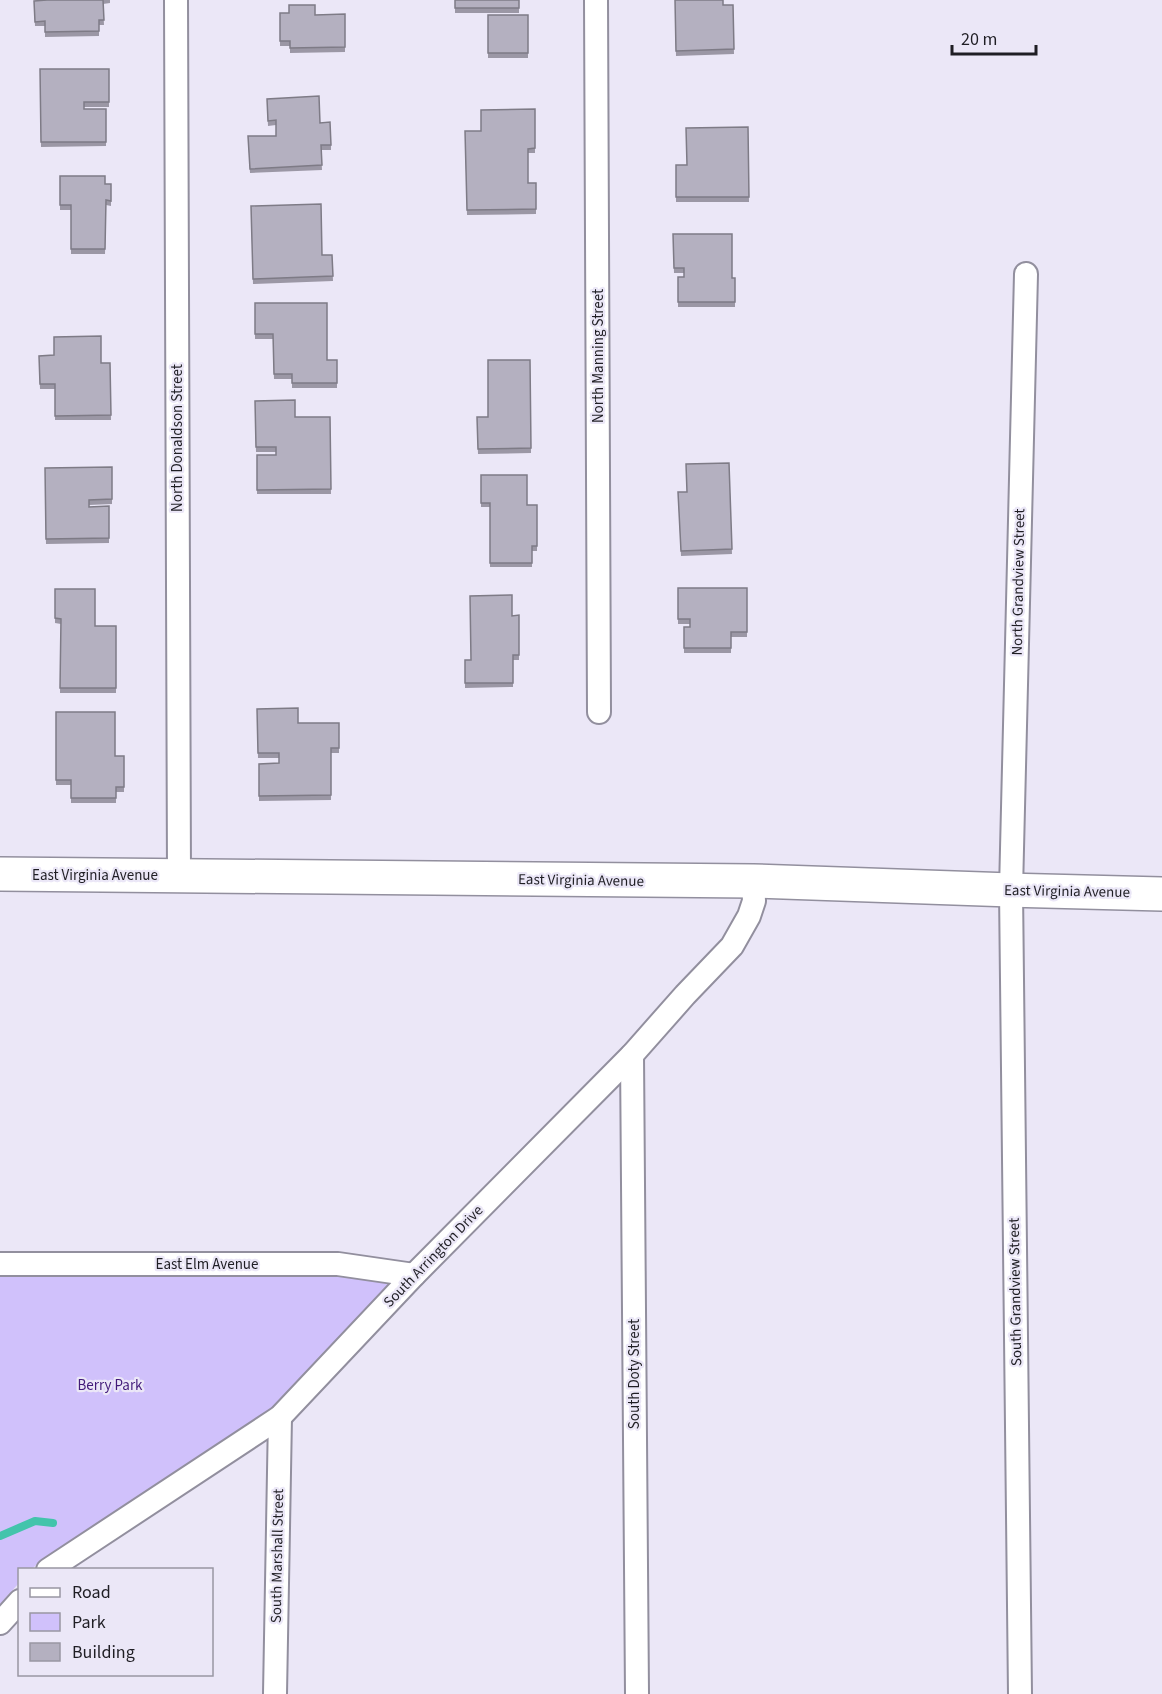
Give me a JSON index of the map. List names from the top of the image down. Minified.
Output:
{"streets":{"street":["North Manning Street","North Donaldson Street","North Grandview Street","East Virginia Avenue","South Arrington Drive","East Elm Avenue","South Grandview Street","South Doty Street","South Marshall Street"]},"crossings":[["North Donaldson Street","East Virginia Avenue"],["North Grandview Street","East Virginia Avenue"],["North Grandview Street","South Grandview Street"],["East Virginia Avenue","South Arrington Drive"],["East Virginia Avenue","South Grandview Street"],["South Arrington Drive","East Elm Avenue"],["South Arrington Drive","South Doty Street"],["South Arrington Drive","South Marshall Street"]],"parks":["Berry Park"],"legend":["Road","Park","Building"],"scale_bar":"20 m"}
